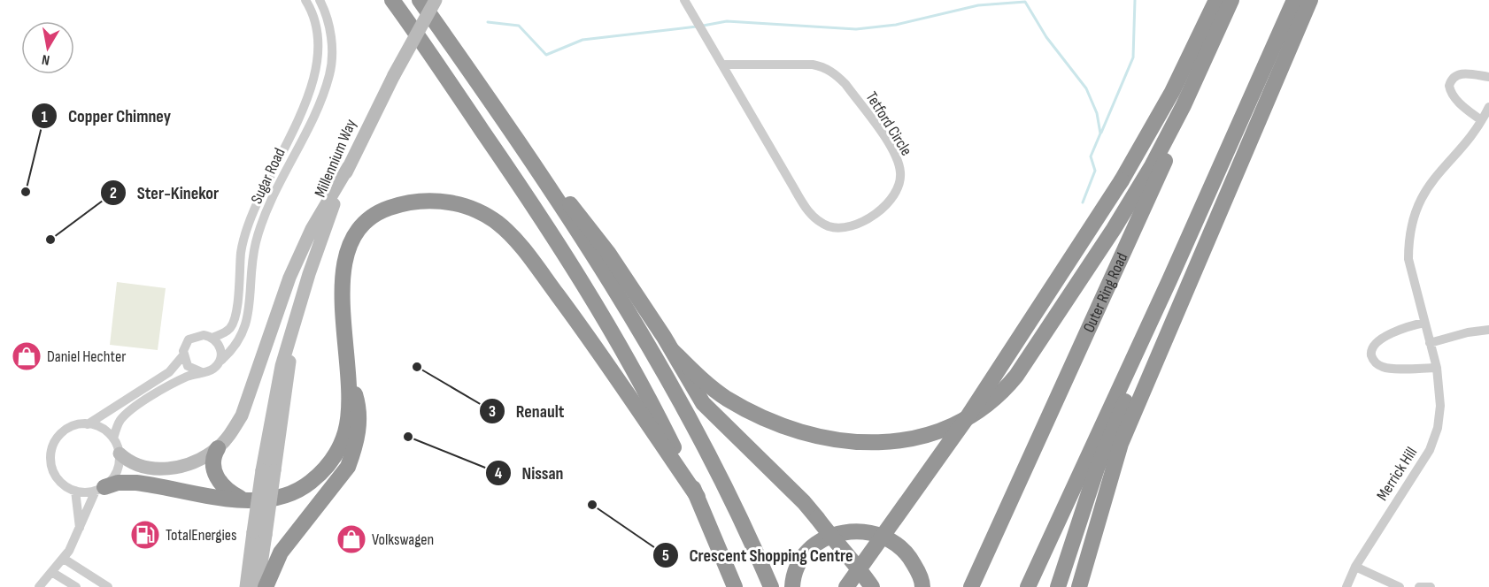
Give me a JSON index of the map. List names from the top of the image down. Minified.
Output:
{"streets":{"highway":["Outer Ring Road"],"street":["Tetford Circle","Millennium Way","Sugar Road","Merrick Hill"]},"places":{"other":["Copper Chimney","Ster-Kinekor","Renault","Nissan","Crescent Shopping Centre"],"shop":["Daniel Hechter","Volkswagen"],"fuel station":["TotalEnergies"]},"north":"bottom"}
